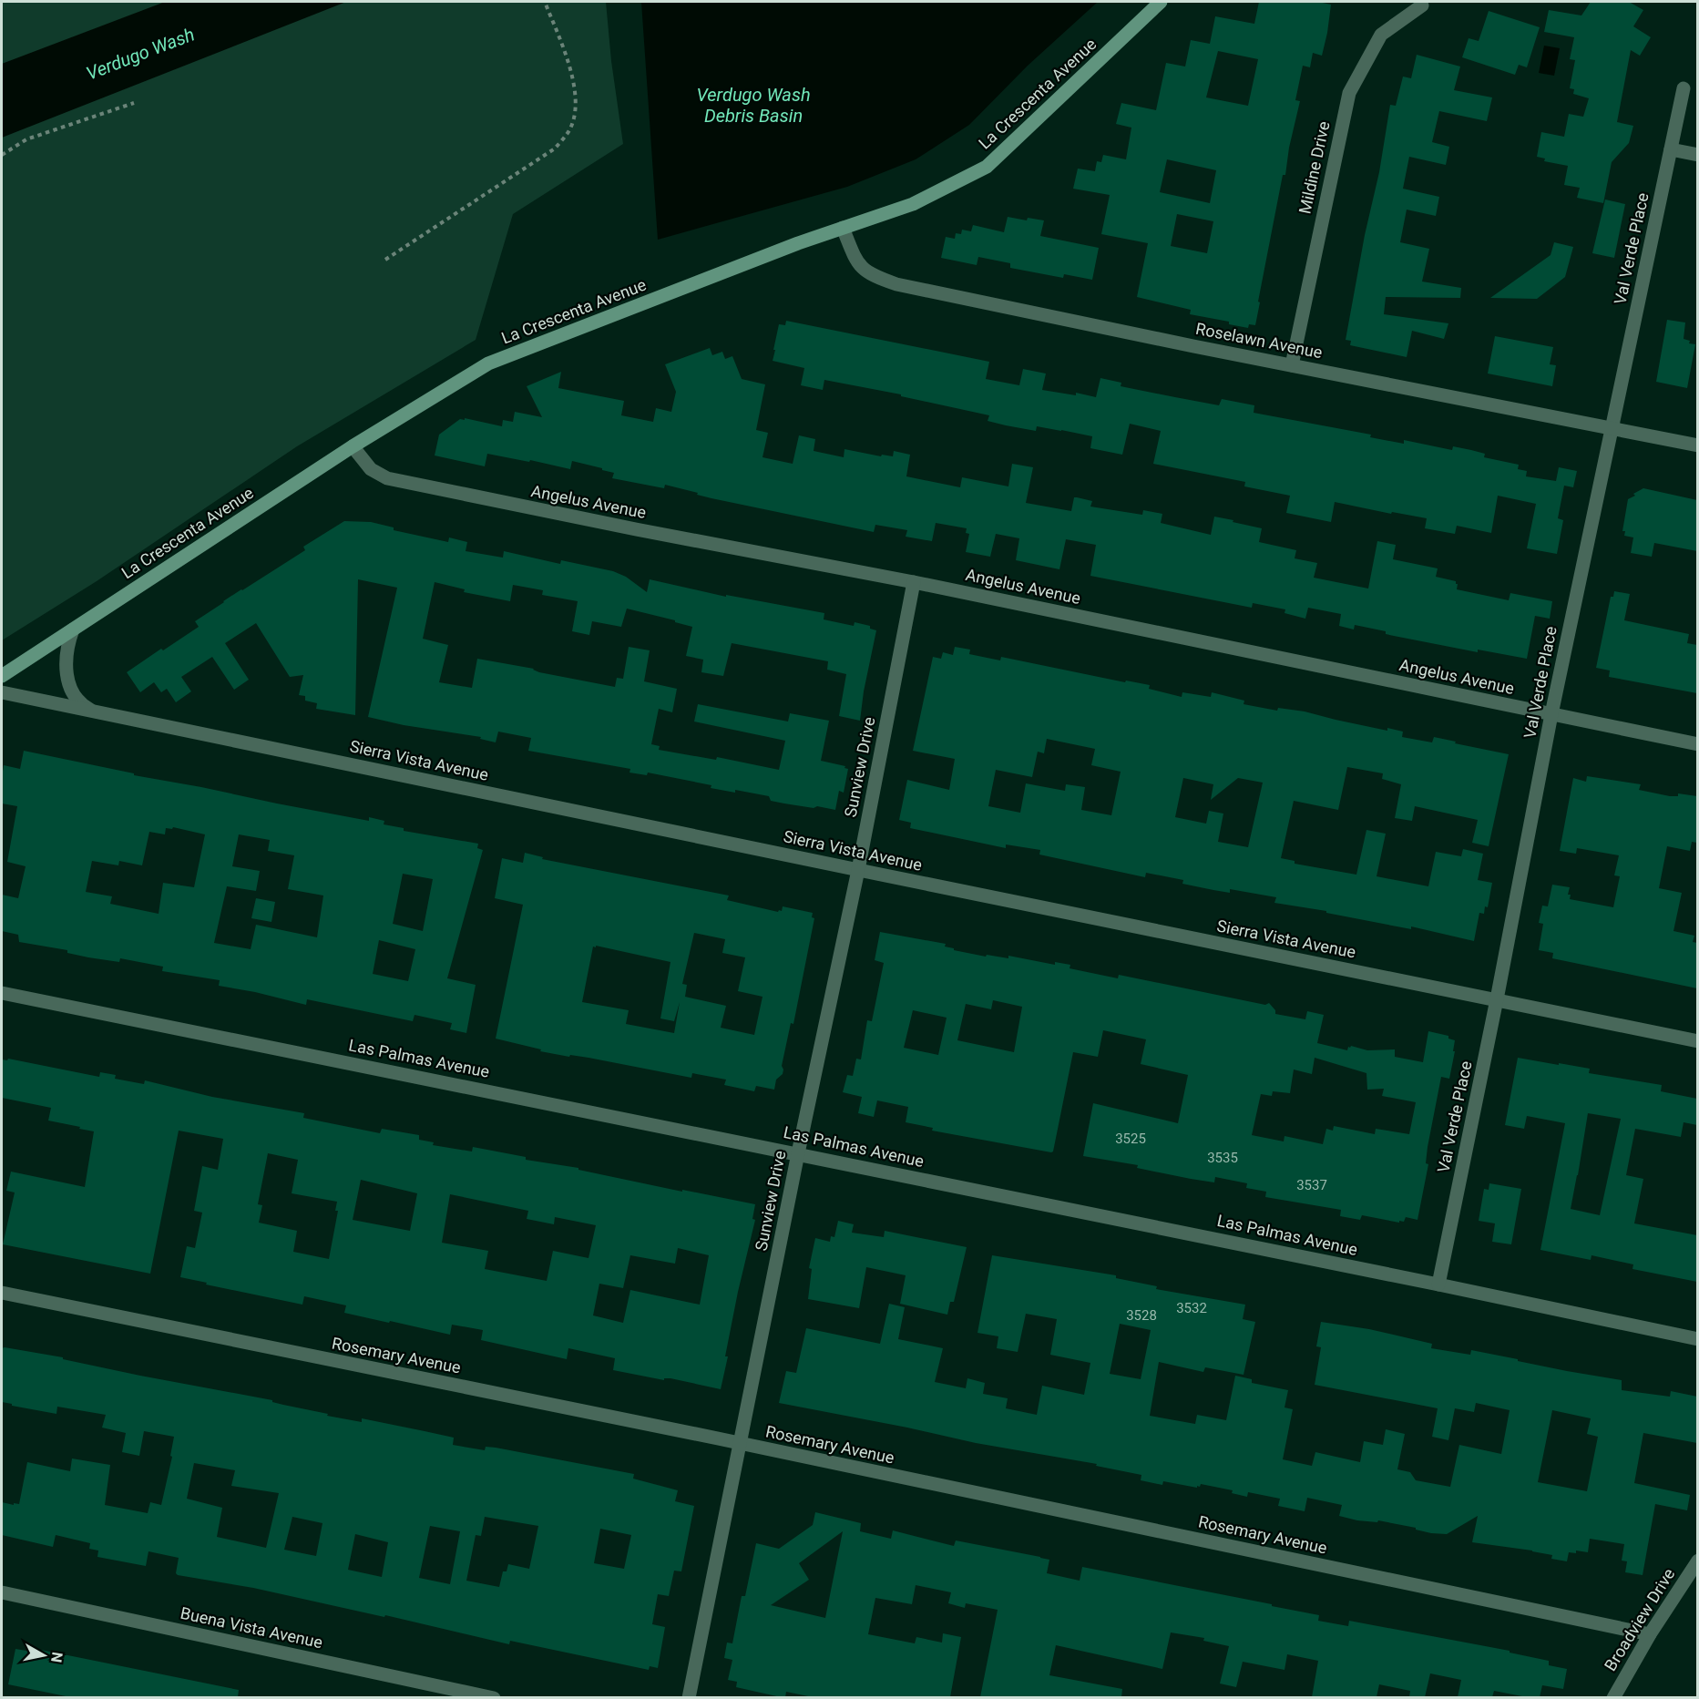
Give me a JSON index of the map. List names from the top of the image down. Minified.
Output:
{"streets":{"main road":["La Crescenta Avenue"],"street":["Mildine Drive","Val Verde Place","Roselawn Avenue","Angelus Avenue","Sierra Vista Avenue","Sunview Drive","Las Palmas Avenue","Rosemary Avenue","Broadview Drive","Buena Vista Avenue"]},"crossings":[["La Crescenta Avenue","Roselawn Avenue"],["La Crescenta Avenue","Angelus Avenue"],["Mildine Drive","Roselawn Avenue"],["Val Verde Place","Roselawn Avenue"],["Val Verde Place","Angelus Avenue"],["Val Verde Place","Sierra Vista Avenue"],["Val Verde Place","Las Palmas Avenue"],["Angelus Avenue","Sunview Drive"],["Sierra Vista Avenue","Sunview Drive"],["Sunview Drive","Las Palmas Avenue"],["Sunview Drive","Rosemary Avenue"],["Rosemary Avenue","Broadview Drive"]],"water":["Verdugo Wash","Verdugo Wash Debris Basin"],"house_numbers":["3525","3535","3537","3532","3528"],"north":"right"}
